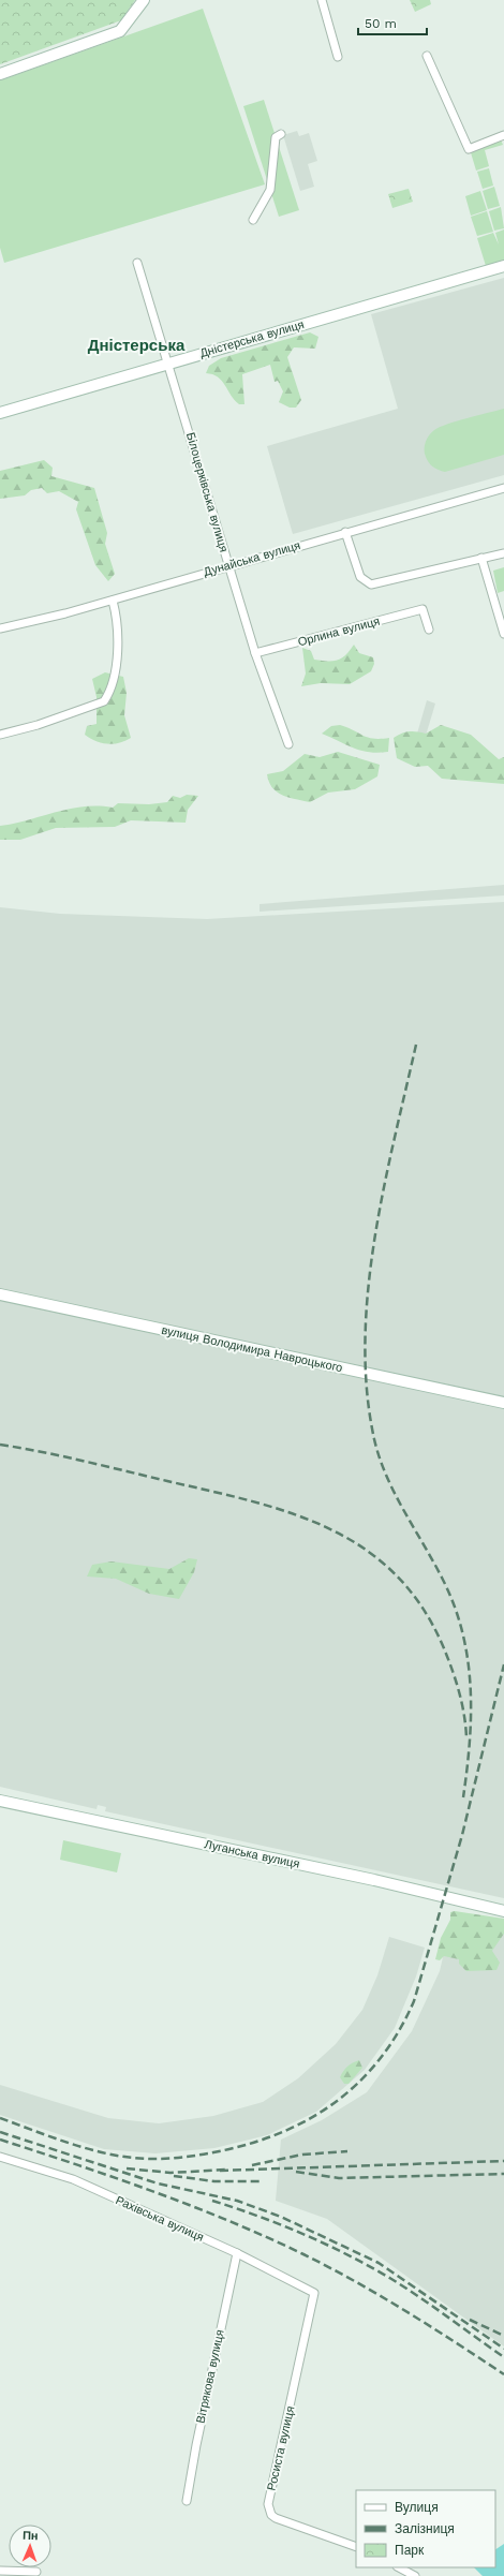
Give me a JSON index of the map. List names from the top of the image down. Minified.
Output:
{"streets":{"street":["Дністерська вулиця","Білоцерківська вулиця","Дунайська вулиця","Орлина вулиця","вулиця Володимира Навроцького","Луганська вулиця","Рахівська вулиця","Вітрякова вулиця","Росиста вулиця"]},"crossings":[["Дністерська вулиця","Білоцерківська вулиця"],["Білоцерківська вулиця","Дунайська вулиця"],["Білоцерківська вулиця","Орлина вулиця"],["Рахівська вулиця","Вітрякова вулиця"],["Рахівська вулиця","Росиста вулиця"]],"districts":["Дністерська"],"legend":["Вулиця","Залізниця","Парк"],"scale_bar":"50 m","north":"top"}
